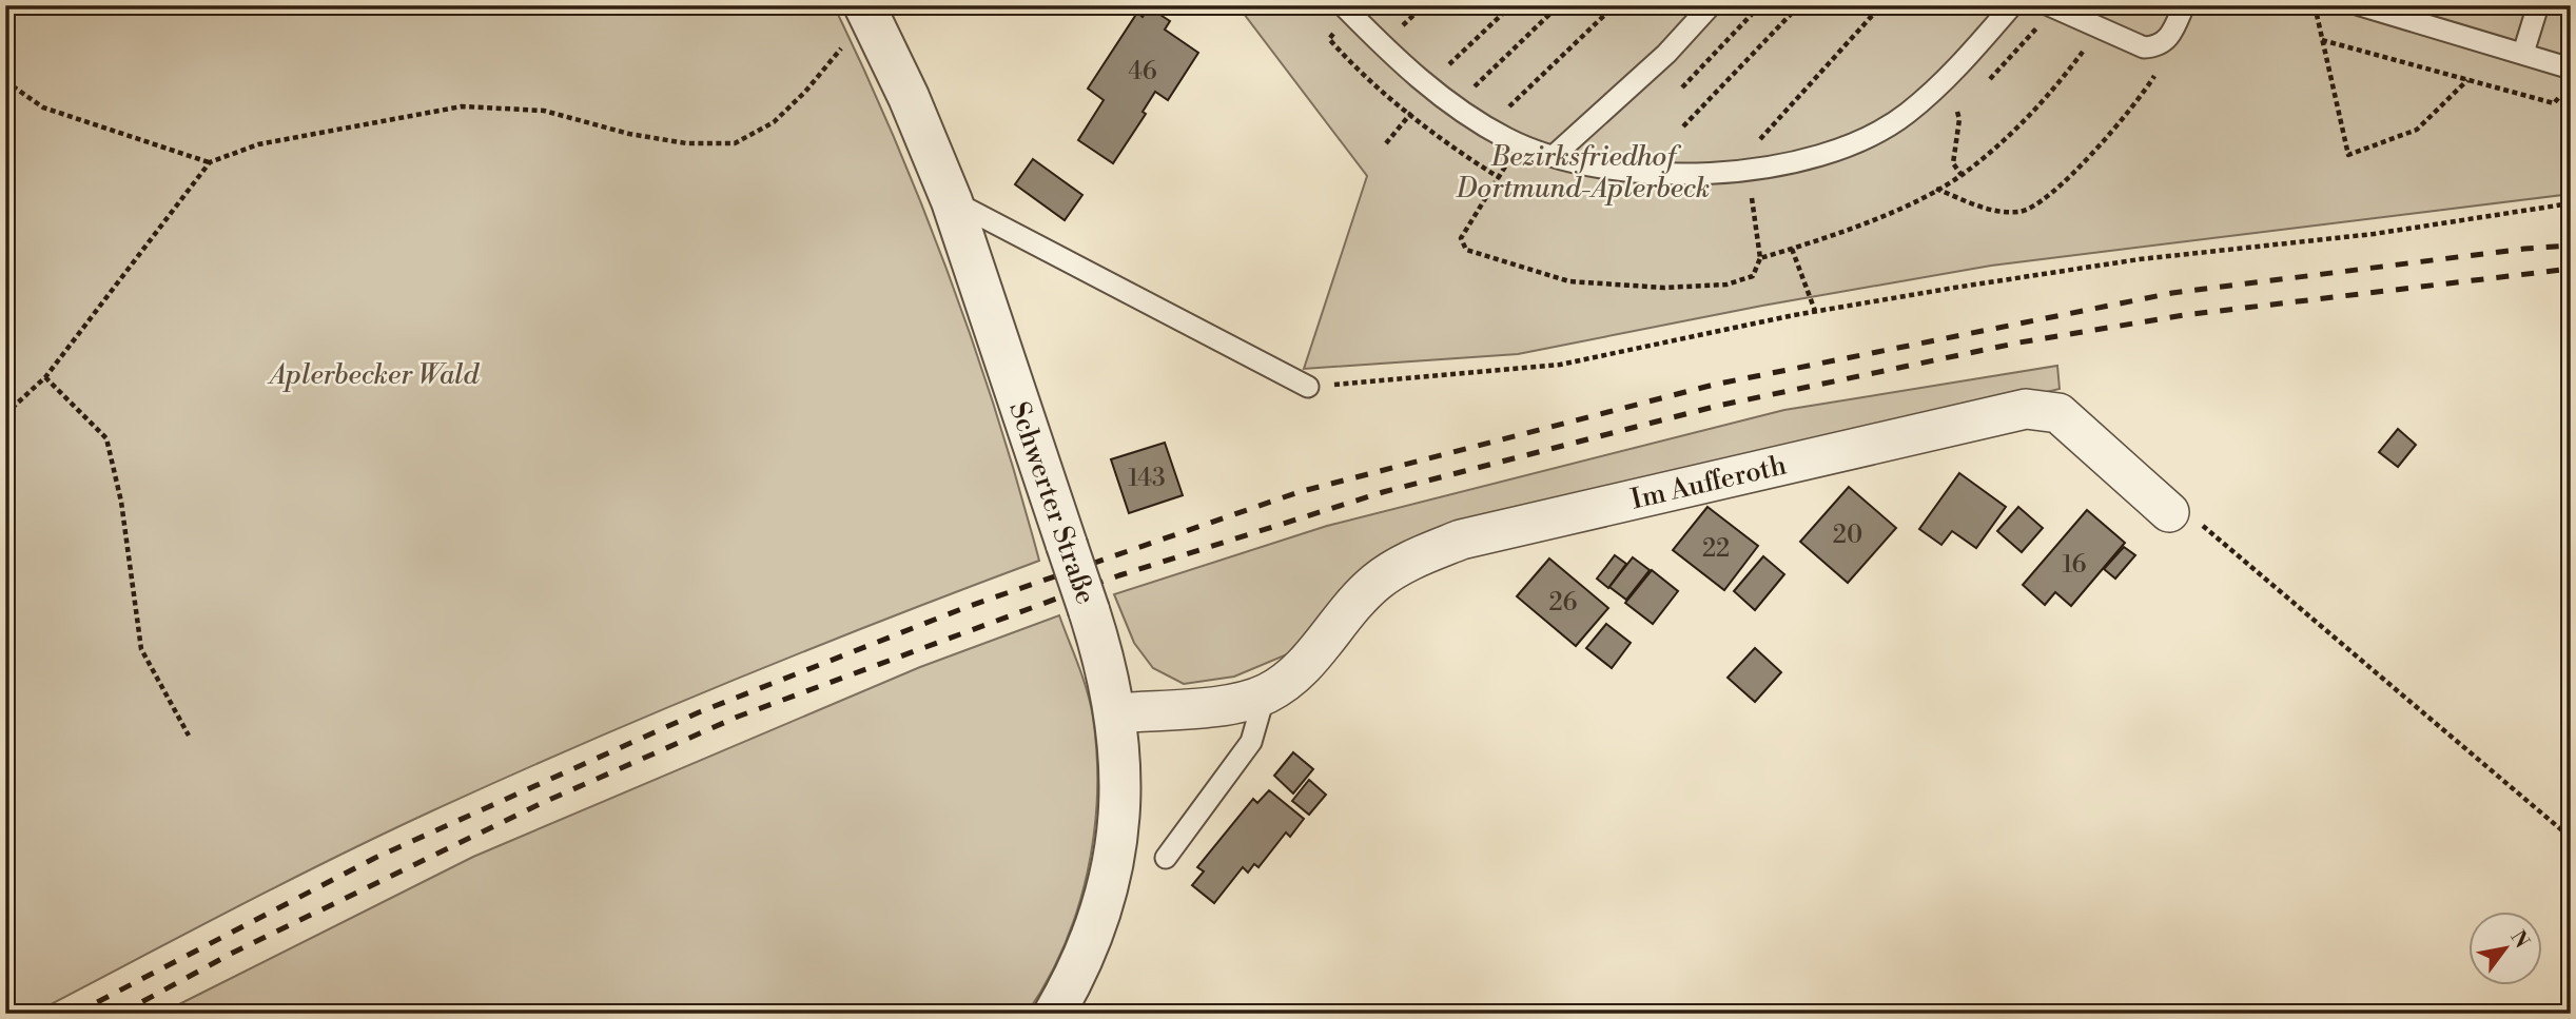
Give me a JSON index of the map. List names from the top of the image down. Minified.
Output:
{"streets":{"street":["Im Aufferoth","Schwerter Straße"]},"crossings":[["Im Aufferoth","Schwerter Straße"]],"parks":["Bezirksfriedhof Dortmund-Aplerbeck","Aplerbecker Wald"],"house_numbers":["46","143","20","22","16","26"],"north":"top right"}
